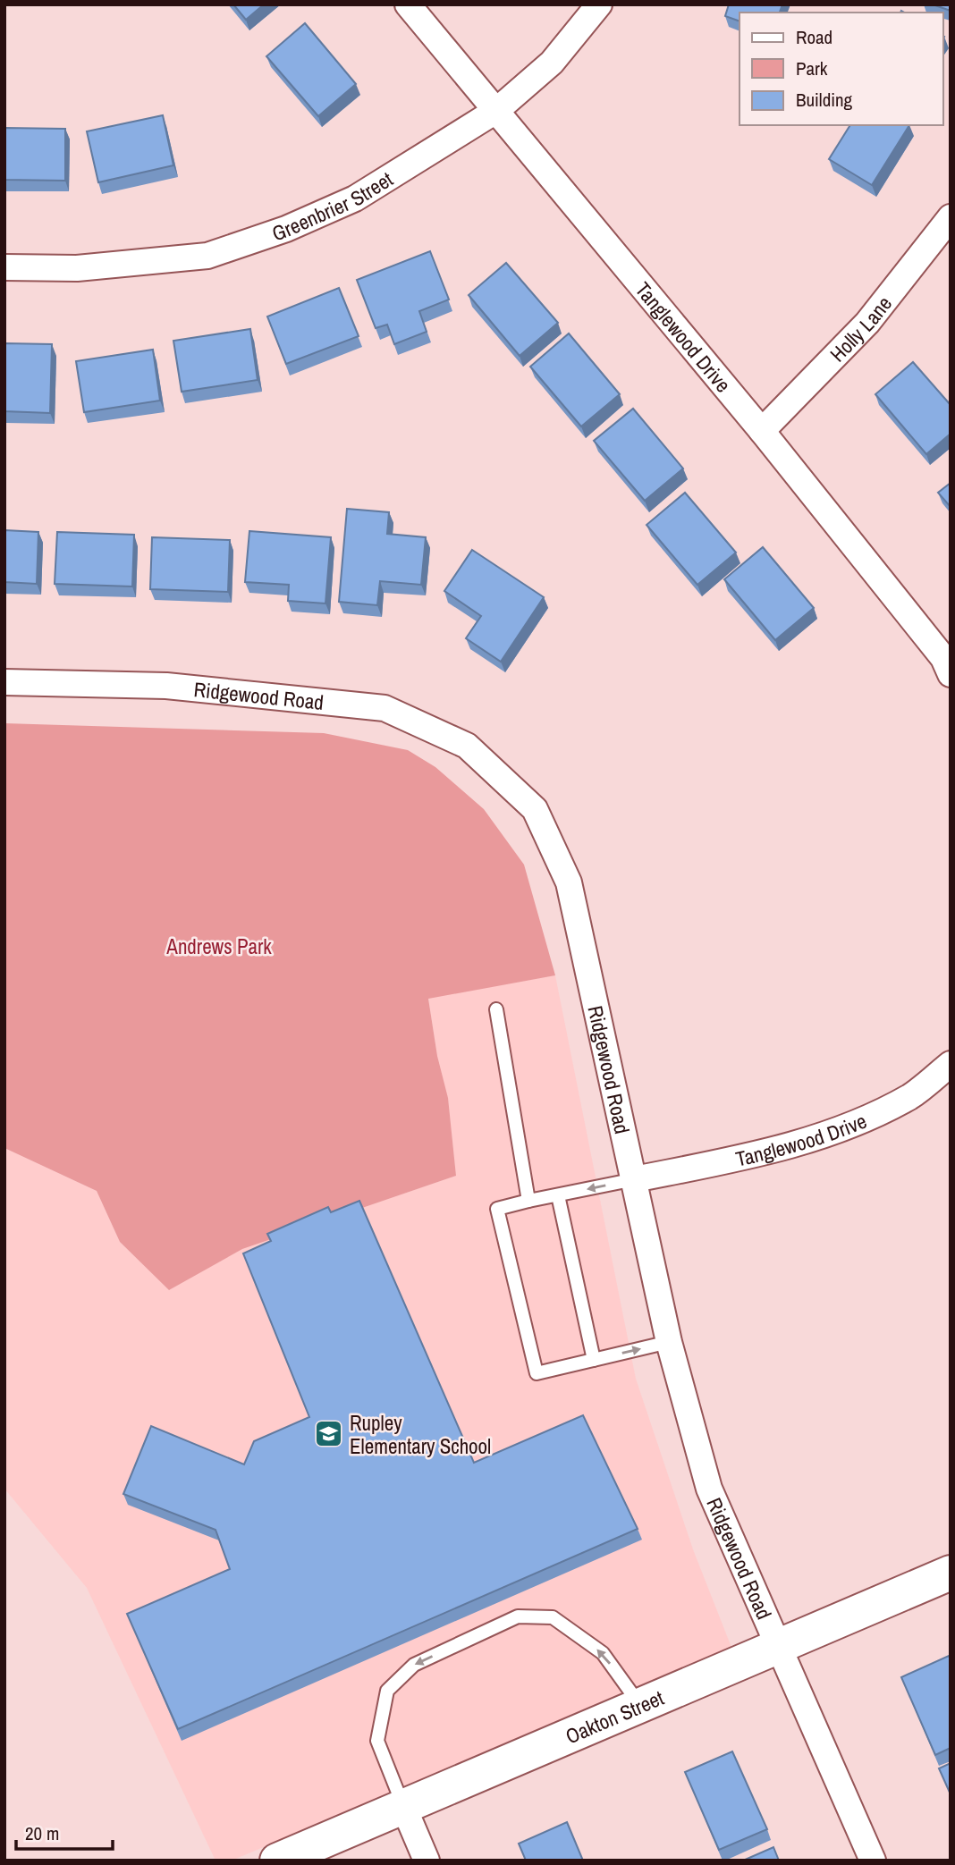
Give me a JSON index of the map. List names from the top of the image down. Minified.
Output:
{"streets":{"street":["Greenbrier Street","Holly Lane","Tanglewood Drive","Ridgewood Road","Oakton Street"]},"crossings":[["Greenbrier Street","Tanglewood Drive"],["Holly Lane","Tanglewood Drive"],["Tanglewood Drive","Ridgewood Road"],["Ridgewood Road","Oakton Street"]],"parks":["Andrews Park"],"places":{"school or university":["Rupley Elementary School"]},"legend":["Road","Park","Building"],"scale_bar":"20 m"}
